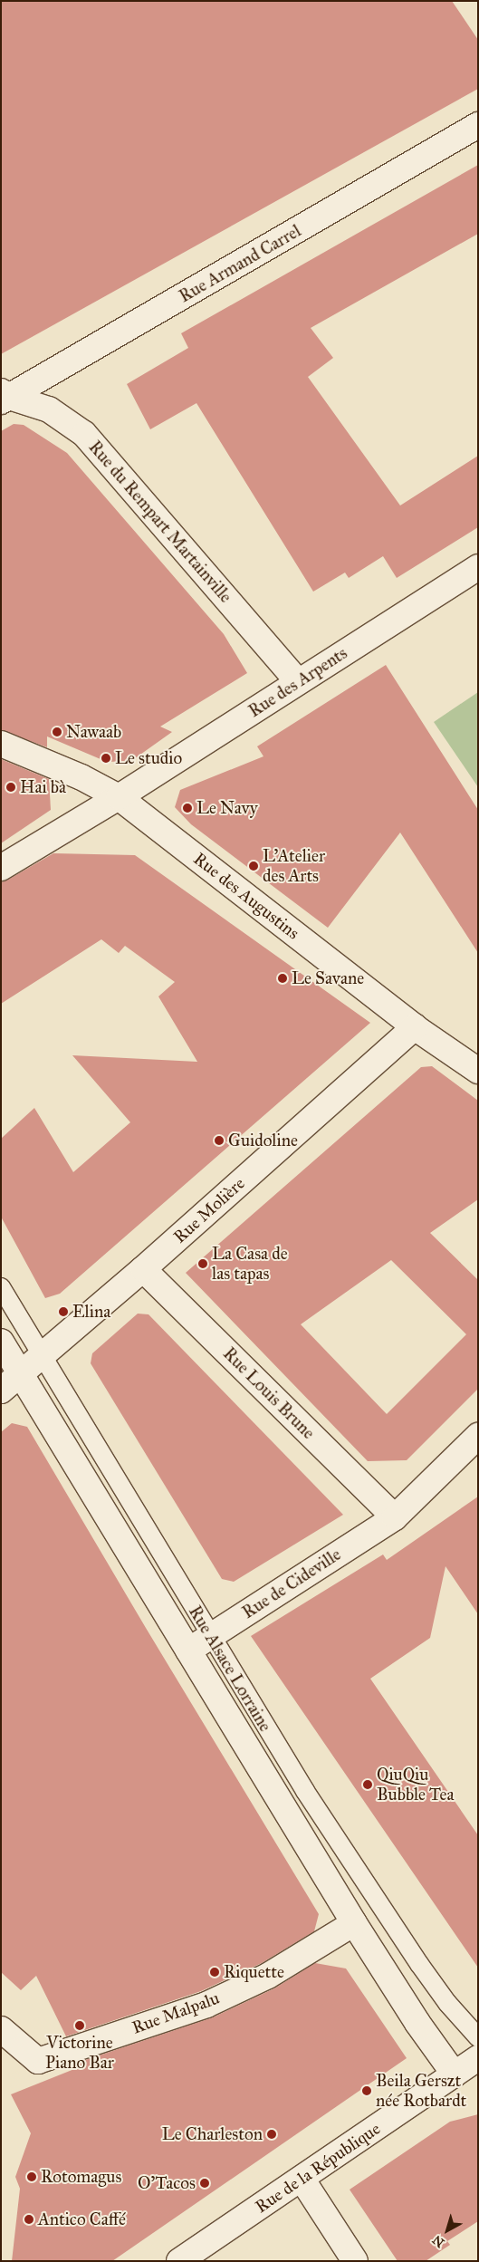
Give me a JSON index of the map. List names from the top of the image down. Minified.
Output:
{"streets":{"street":["Rue Armand Carrel","Rue du Rempart Martainville","Rue des Arpents","Rue des Augustins","Rue Molière","Rue Louis Brune","Rue de Cideville","Rue Alsace Lorraine","Rue Malpalu","Rue de la République"]},"crossings":[["Rue Armand Carrel","Rue du Rempart Martainville"],["Rue du Rempart Martainville","Rue des Arpents"],["Rue des Arpents","Rue des Augustins"],["Rue des Augustins","Rue Molière"],["Rue Molière","Rue Louis Brune"],["Rue Molière","Rue Alsace Lorraine"],["Rue Louis Brune","Rue de Cideville"],["Rue de Cideville","Rue Alsace Lorraine"],["Rue Alsace Lorraine","Rue Malpalu"],["Rue Alsace Lorraine","Rue de la République"]],"places":["Nawaab","Le studio","Hai bà","Le Navy","L'Atelier des Arts","Le Savane","Guidoline","La Casa de las tapas","Elina","QiuQiu Bubble Tea","Riquette","Victorine Piano Bar","Beila Gerszt née Rotbardt","Le Charleston","Rotomagus","O'Tacos","Antico Caffé"],"north":"bottom left"}
